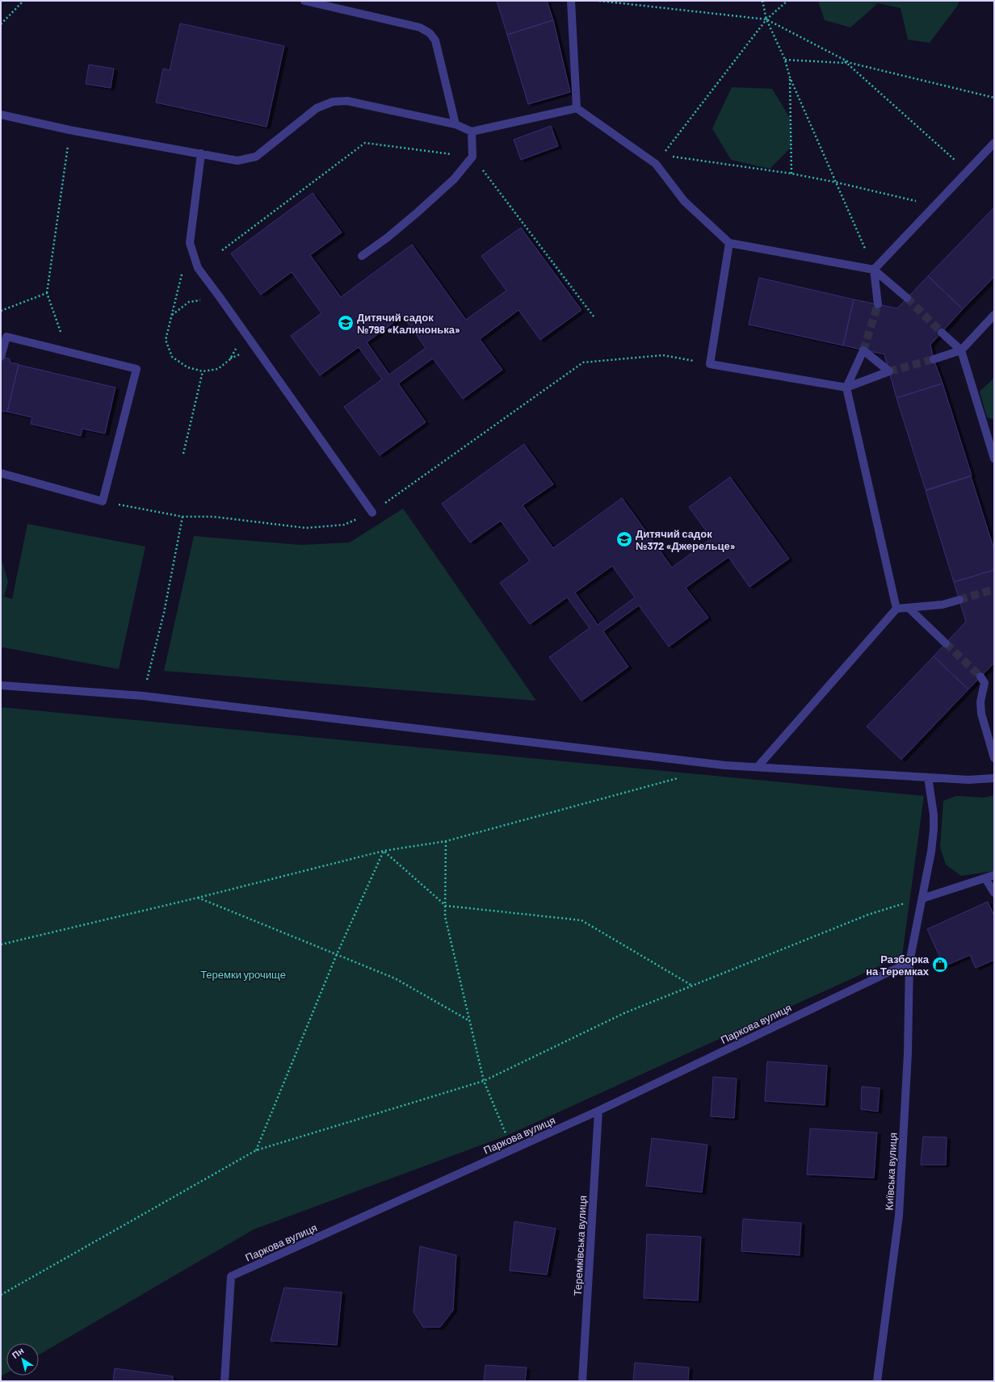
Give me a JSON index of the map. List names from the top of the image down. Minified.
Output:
{"streets":{"street":["Паркова вулиця","Київська вулиця","Теремківська вулиця"]},"crossings":[["Паркова вулиця","Київська вулиця"],["Паркова вулиця","Теремківська вулиця"]],"parks":["Теремки урочище"],"places":{"school or university":["Дитячий садок №798 «Калинонька»","Дитячий садок №372 «Джерельце»"],"shop":["Разборка на Теремках"]},"north":"top left"}
